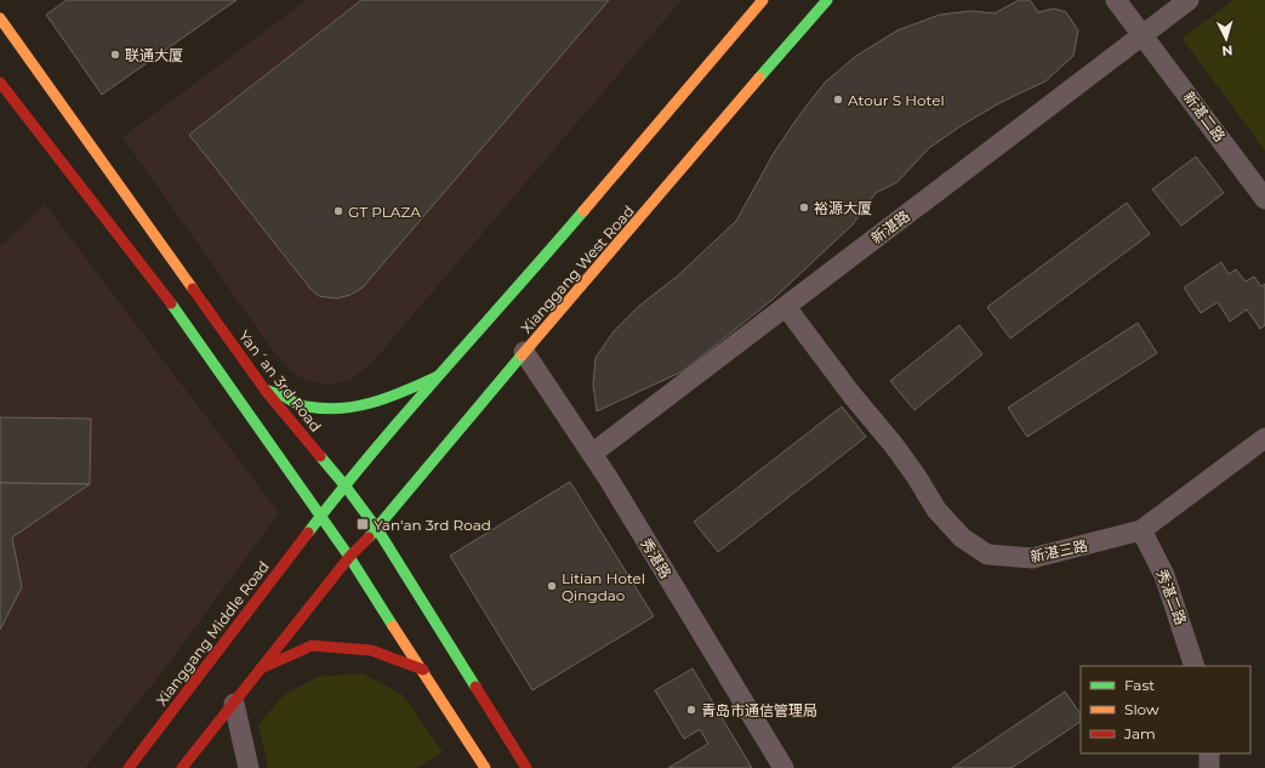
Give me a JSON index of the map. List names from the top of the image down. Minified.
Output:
{"streets":{"main road":["Xianggang West Road","Yan´an 3rd Road","Xianggang Middle Road"],"street":["新湛二路","新湛路","新湛三路","秀湛路","秀湛二路"]},"crossings":[["新湛二路","新湛路"],["新湛路","新湛三路"],["新湛路","秀湛路"],["Xianggang West Road","Yan´an 3rd Road"],["Xianggang West Road","秀湛路"],["新湛三路","秀湛二路"]],"places":{"other":["联通大厦","Atour S Hotel","裕源大厦","GT PLAZA","Litian Hotel Qingdao","青岛市通信管理局"],"transit":["Yan'an 3rd Road"]},"legend":["Fast","Slow","Jam"],"north":"bottom"}
